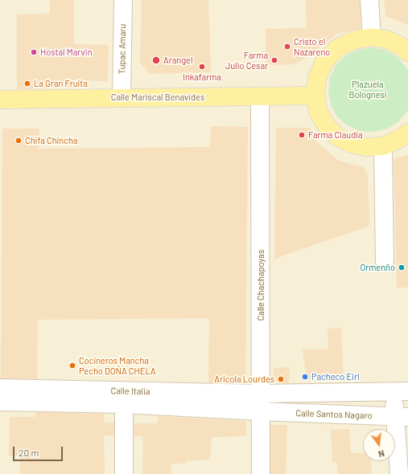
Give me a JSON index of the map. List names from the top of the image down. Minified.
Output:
{"streets":{"main road":["Calle Mariscal Benavides"],"street":["Tupac Amaru","Calle Chachapoyas","Calle Italia","Calle Santos Nagaro"]},"crossings":[["Tupac Amaru","Calle Mariscal Benavides"],["Calle Mariscal Benavides","Calle Chachapoyas"],["Calle Chachapoyas","Calle Italia"],["Calle Chachapoyas","Calle Santos Nagaro"],["Calle Italia","Calle Santos Nagaro"]],"parks":["Plazuela Bolognesi"],"places":["Cristo el Nazareno","Hostal Marvin","Arangel","Farma Julio Cesar","Inkafarma","La Gran Fruita","Farma Claudia","Chifa Chincha","Ormenño","Cocineros Mancha Pecho DOÑA CHELA","Pacheco Eirl","Aricola Lourdes"],"scale_bar":"20 m","north":"bottom"}
